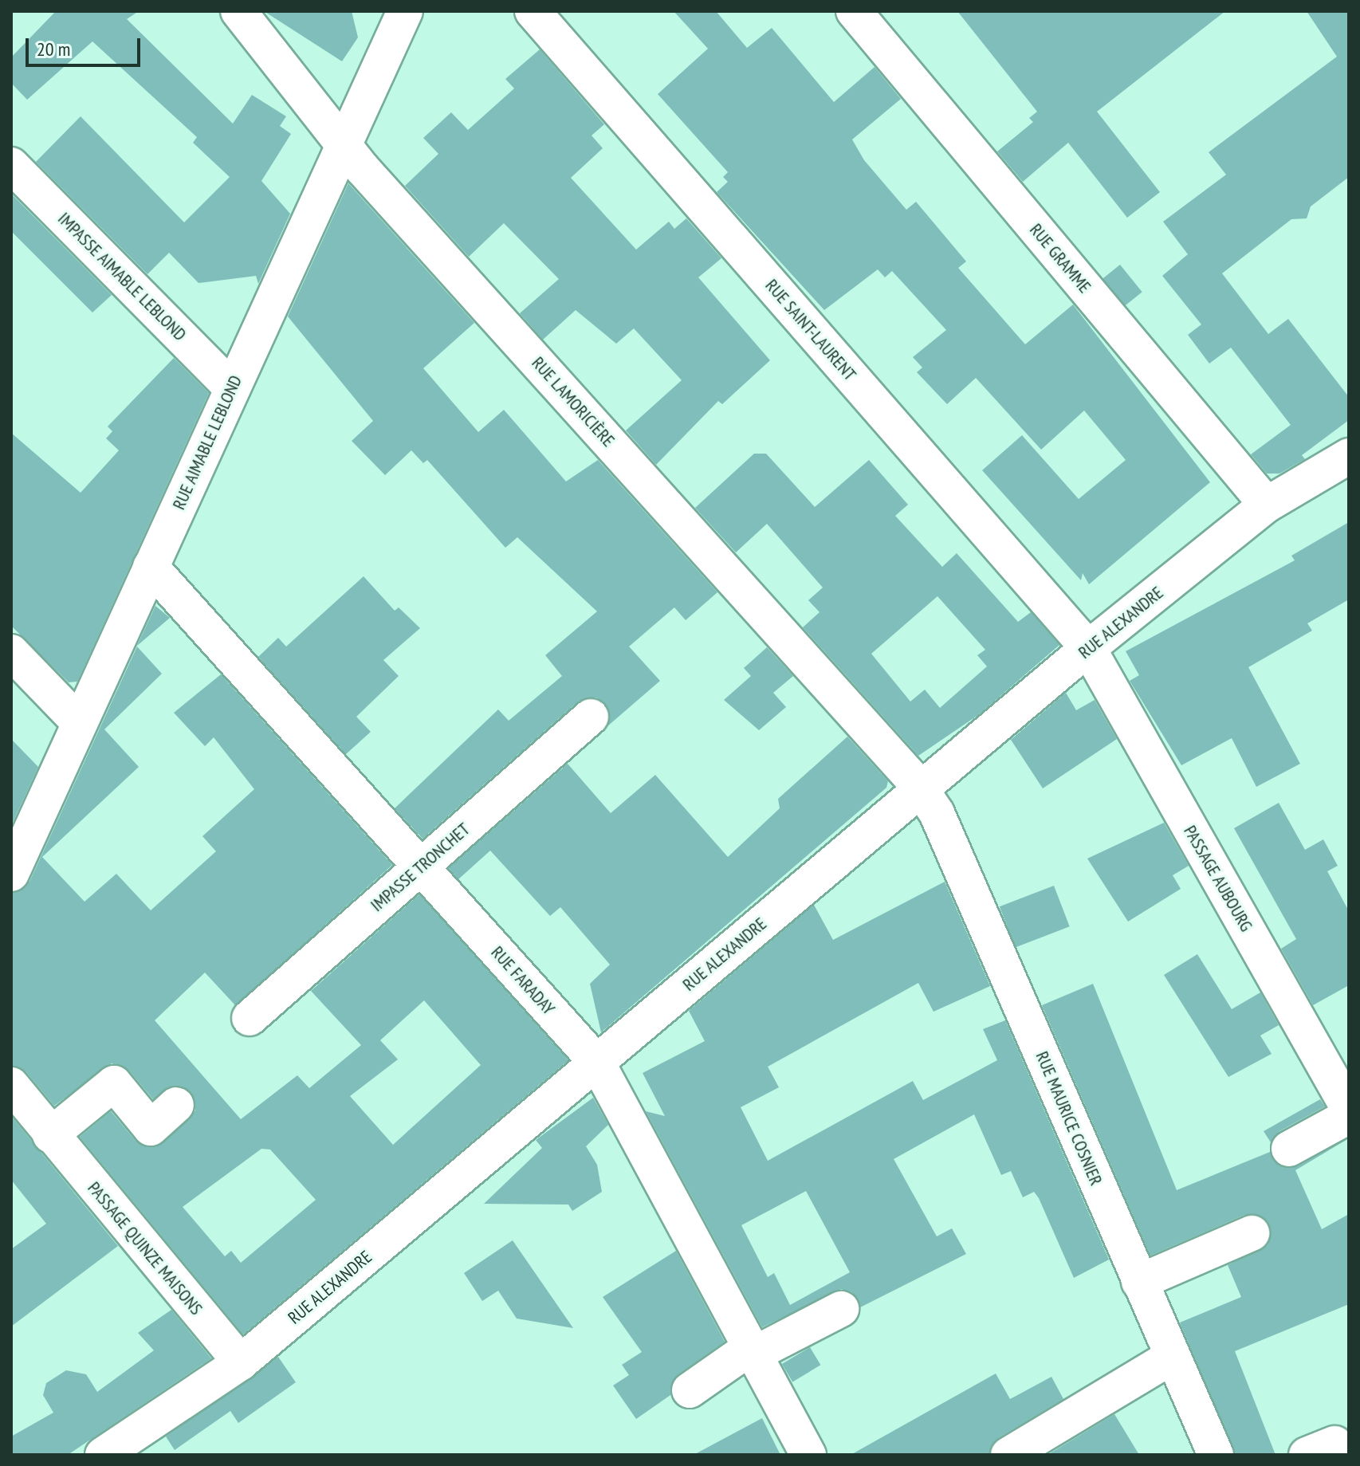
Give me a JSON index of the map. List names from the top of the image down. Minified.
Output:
{"streets":{"street":["RUE GRAMME","IMPASSE AIMABLE LEBLOND","RUE SAINT-LAURENT","RUE LAMORICIÈRE","RUE AIMABLE LEBLOND","RUE ALEXANDRE","IMPASSE TRONCHET","PASSAGE AUBOURG","RUE FARADAY","RUE MAURICE COSNIER","PASSAGE QUINZE MAISONS"]},"crossings":[["RUE GRAMME","RUE ALEXANDRE"],["IMPASSE AIMABLE LEBLOND","RUE AIMABLE LEBLOND"],["RUE SAINT-LAURENT","RUE ALEXANDRE"],["RUE SAINT-LAURENT","PASSAGE AUBOURG"],["RUE LAMORICIÈRE","RUE AIMABLE LEBLOND"],["RUE LAMORICIÈRE","RUE ALEXANDRE"],["RUE LAMORICIÈRE","RUE MAURICE COSNIER"],["RUE AIMABLE LEBLOND","RUE FARADAY"],["RUE ALEXANDRE","PASSAGE AUBOURG"],["RUE ALEXANDRE","RUE FARADAY"],["RUE ALEXANDRE","RUE MAURICE COSNIER"],["RUE ALEXANDRE","PASSAGE QUINZE MAISONS"],["IMPASSE TRONCHET","RUE FARADAY"]],"scale_bar":"20 m"}
